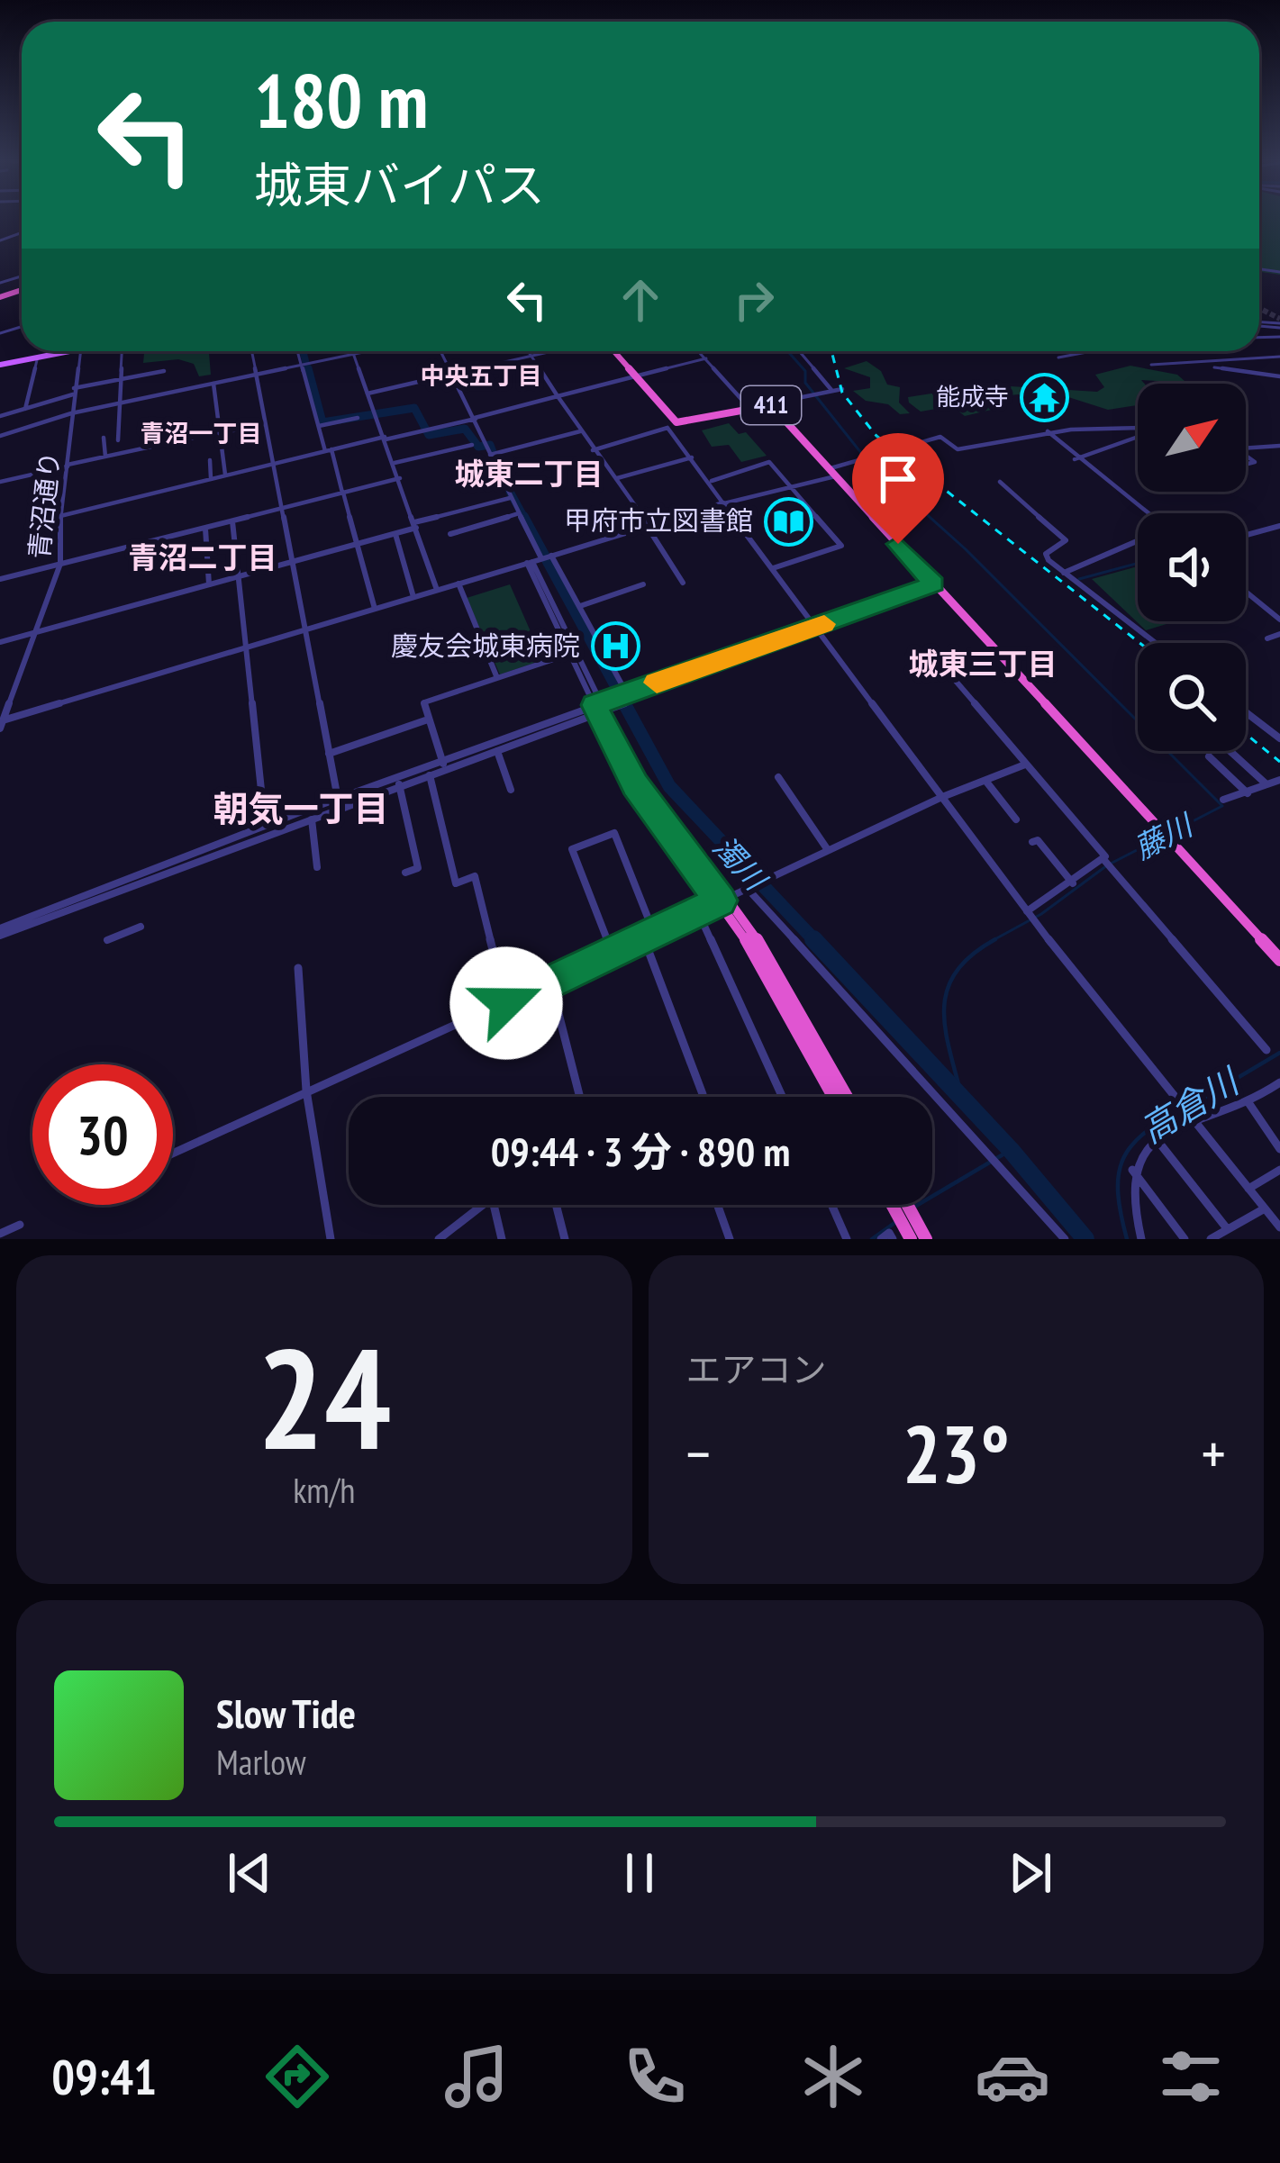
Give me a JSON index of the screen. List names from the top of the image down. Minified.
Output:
{"streets":{"highway":["411"],"street":["青沼通り"]},"districts":["中央五丁目","青沼一丁目","城東二丁目","青沼二丁目","城東三丁目","朝気一丁目"],"water":["藤川","濁川","高倉川"],"places":{"temple":["能成寺"],"library":["甲府市立図書館"],"hospital":["慶友会城東病院"]},"north":"top right","page":{"turn":["180 m","城東バイパス"],"limit":"30","trip":"09:44 · 3 分 · 890 m","tile":[["24","km/h"],"エアコン"],"heat":["−","23°","+"],"song":["Slow Tide","Marlow"],"tabs":"09:41"}}
